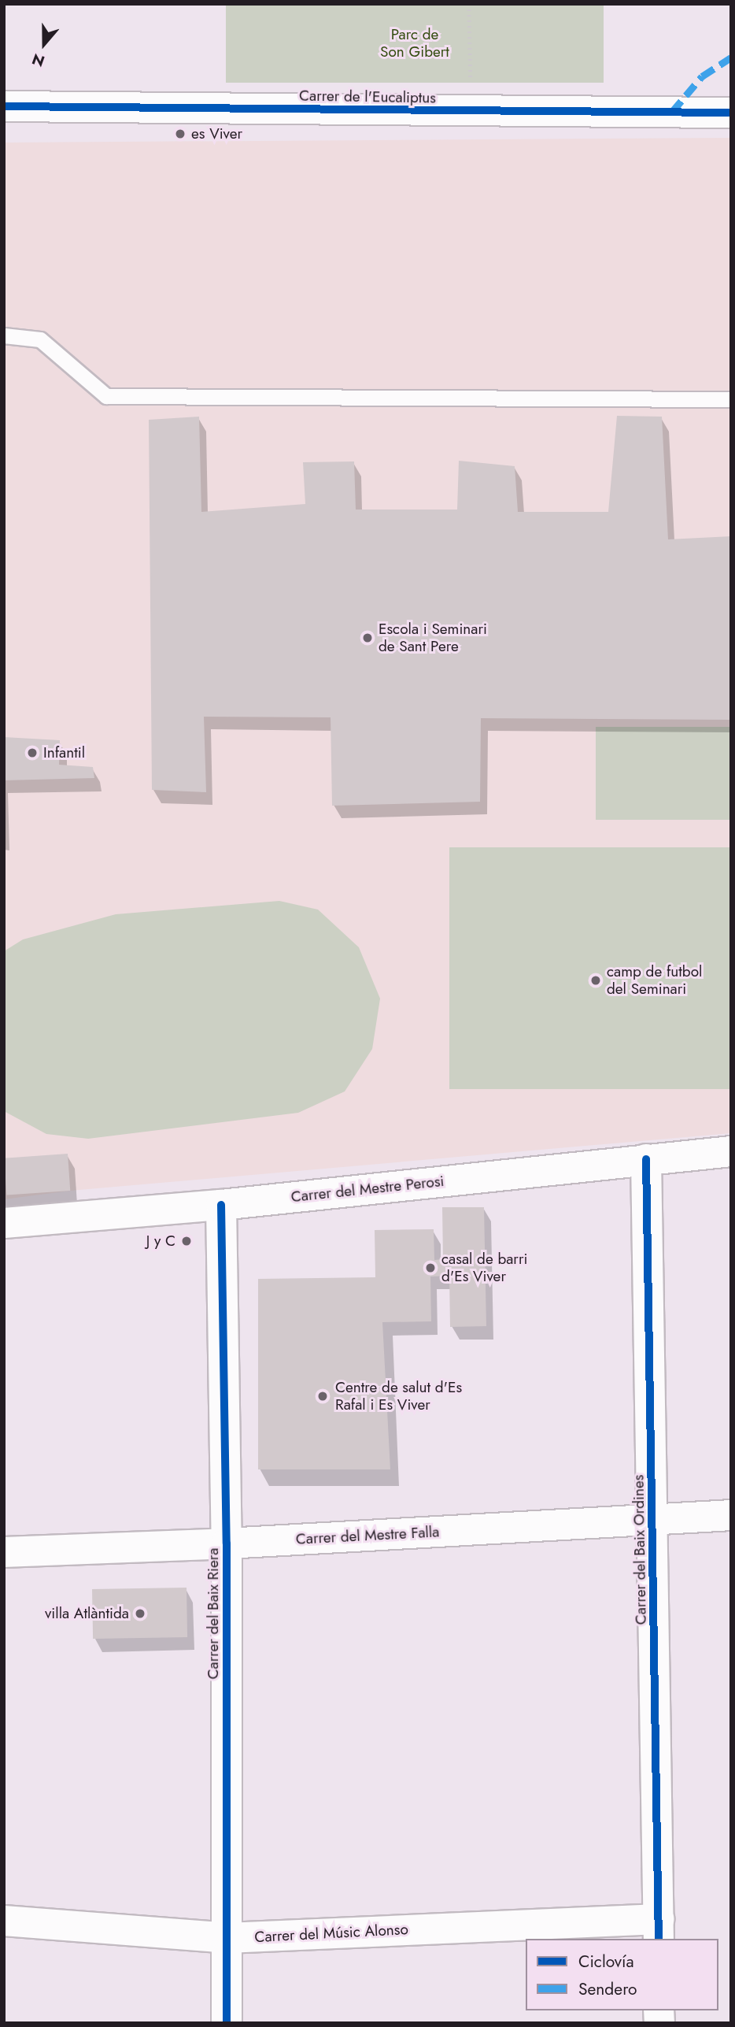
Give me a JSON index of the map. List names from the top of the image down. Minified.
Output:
{"streets":{"street":["Carrer de l'Eucaliptus","Carrer del Mestre Perosi","Carrer del Mestre Falla","Carrer del Baix Ordines","Carrer del Baix Riera","Carrer del Músic Alonso"]},"crossings":[["Carrer del Mestre Perosi","Carrer del Baix Ordines"],["Carrer del Mestre Perosi","Carrer del Baix Riera"],["Carrer del Mestre Falla","Carrer del Baix Ordines"],["Carrer del Mestre Falla","Carrer del Baix Riera"],["Carrer del Baix Ordines","Carrer del Músic Alonso"],["Carrer del Baix Riera","Carrer del Músic Alonso"]],"parks":["Parc de Son Gibert"],"places":["es Viver","Escola i Seminari de Sant Pere","Infantil","camp de futbol del Seminari","J y C","casal de barri d'Es Viver","Centre de salut d'Es Rafal i Es Viver","villa Atlàntida"],"legend":["Ciclovía","Sendero"],"north":"bottom"}
